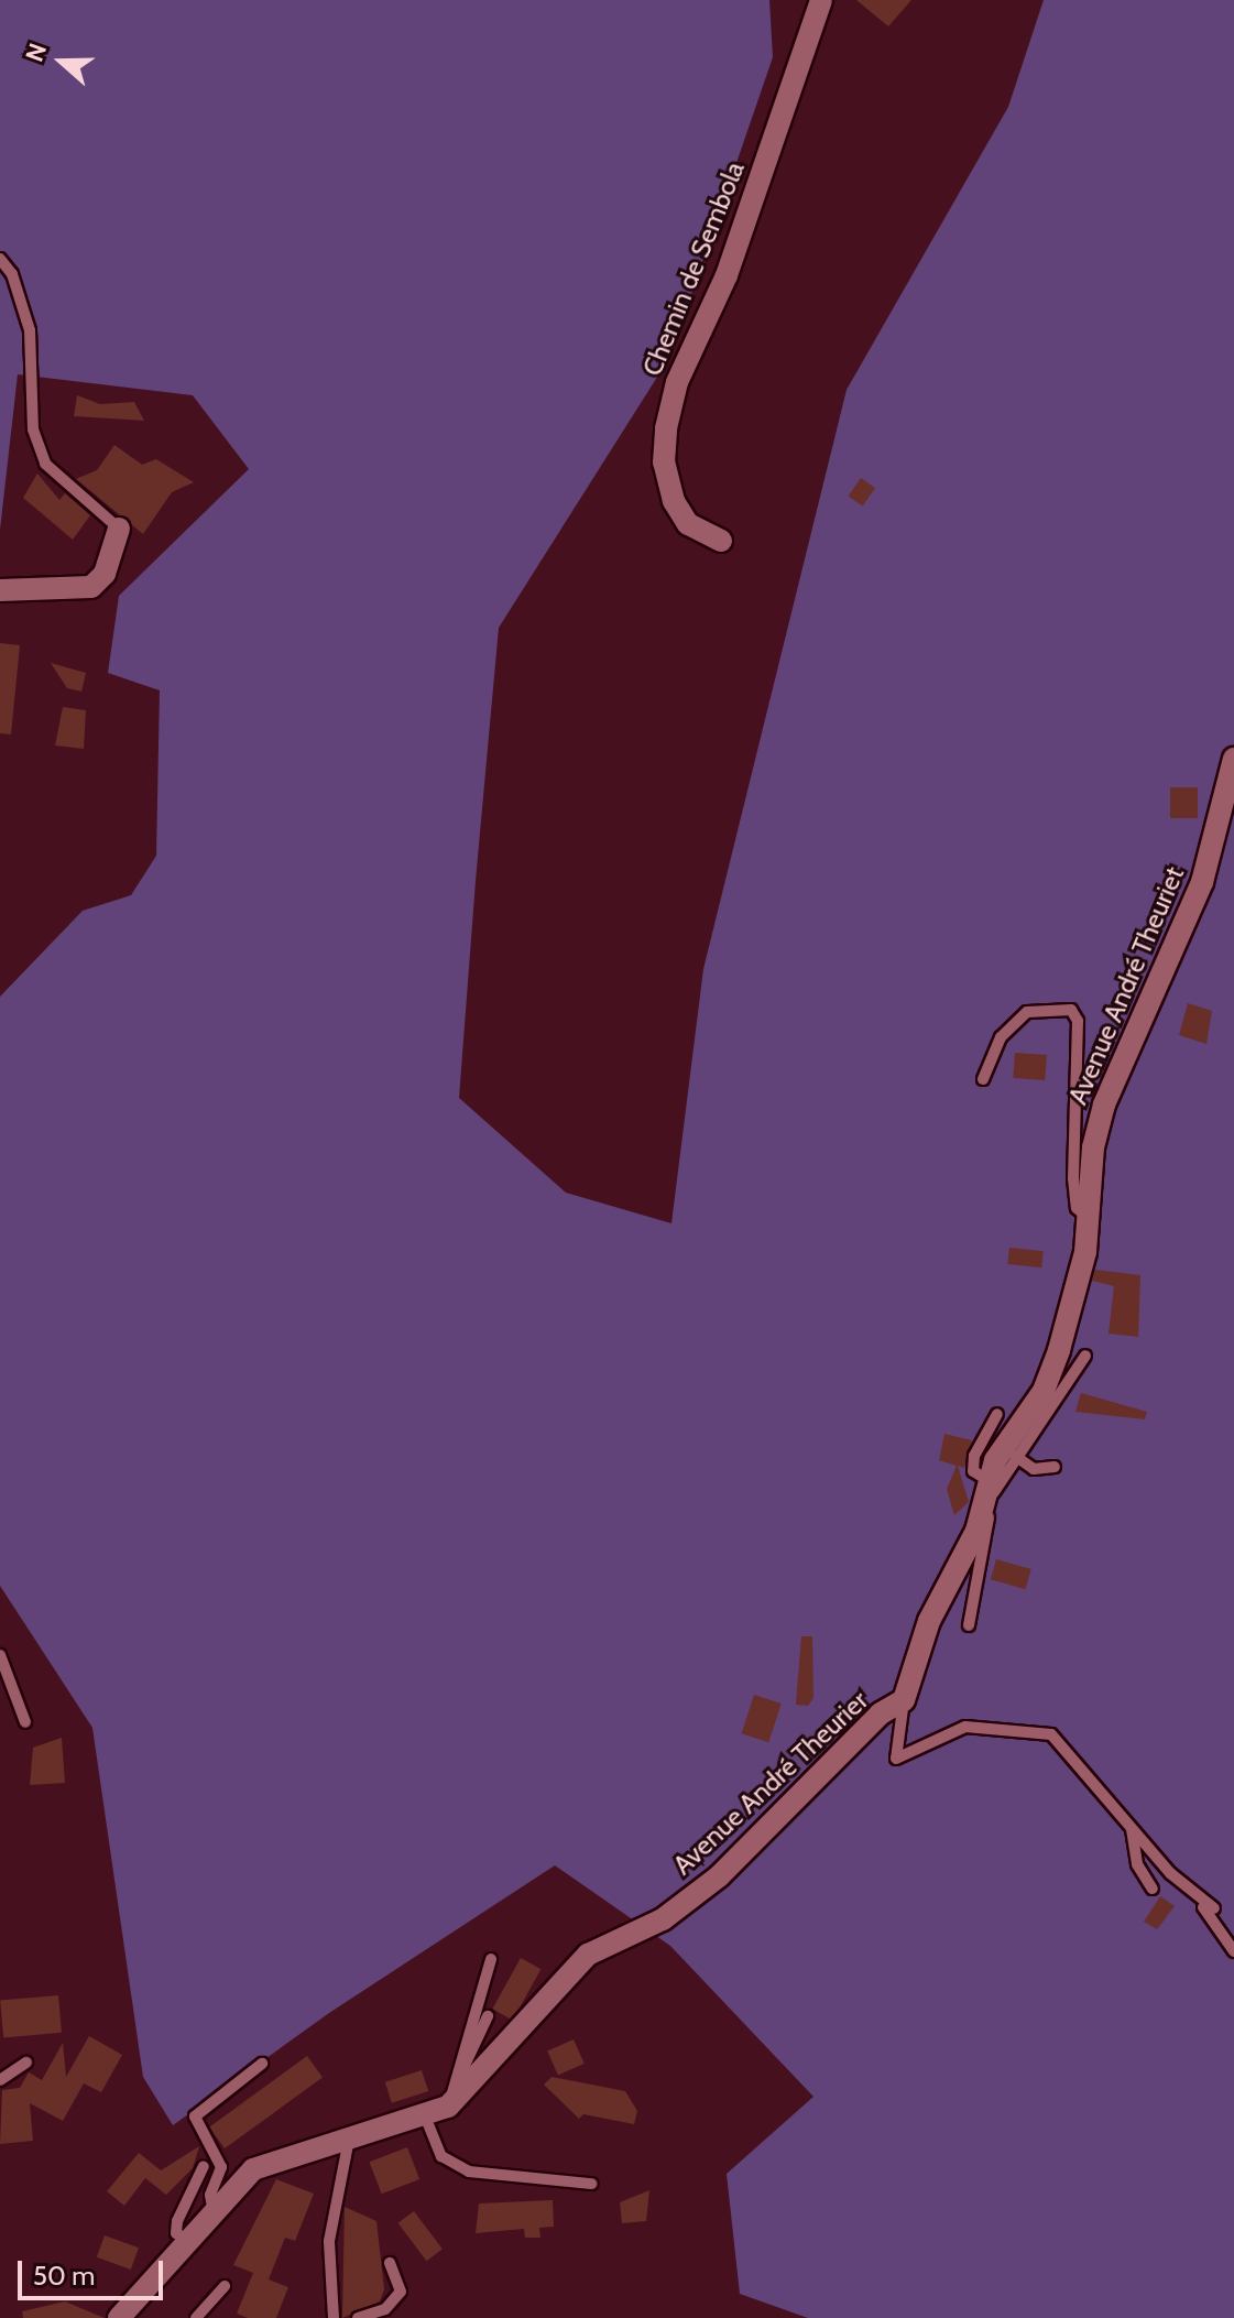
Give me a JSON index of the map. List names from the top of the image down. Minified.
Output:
{"streets":{"street":["Chemin de Sembola","Avenue André Theuriet","Avenue André Theurier"]},"crossings":[["Avenue André Theuriet","Avenue André Theurier"]],"scale_bar":"50 m","north":"left"}
